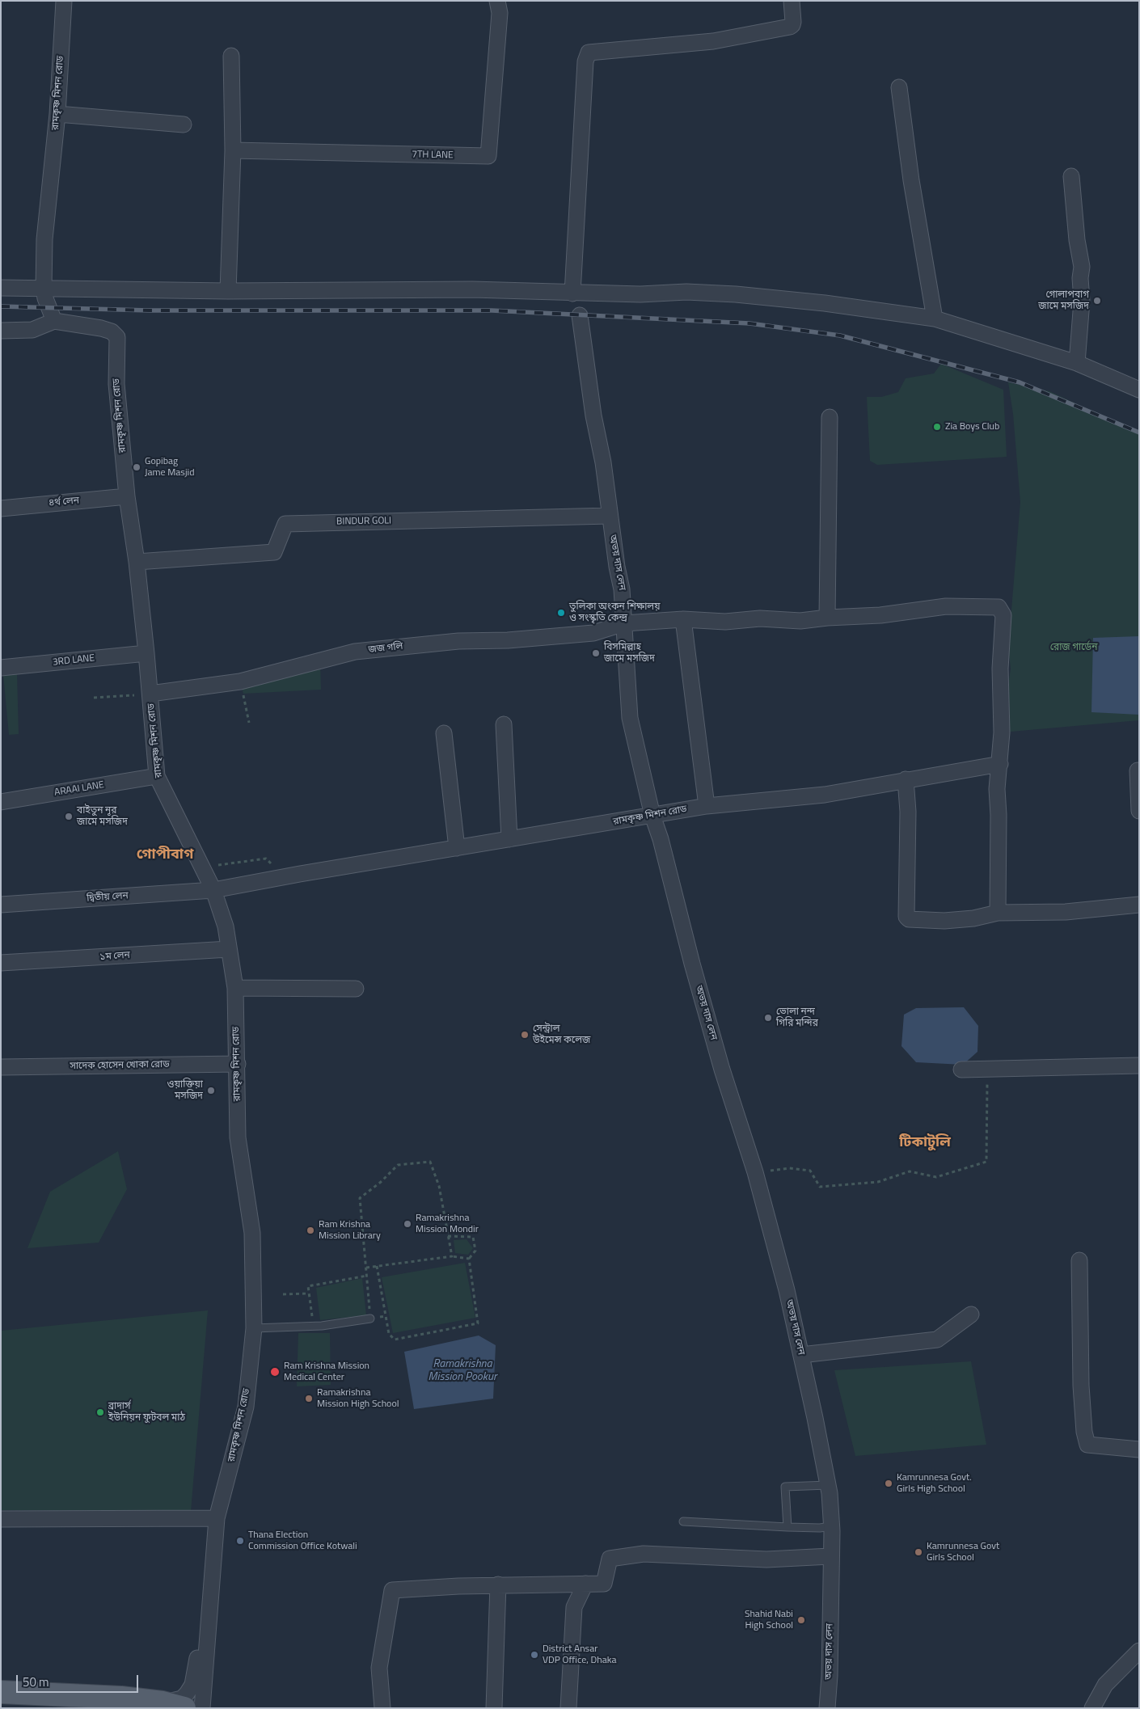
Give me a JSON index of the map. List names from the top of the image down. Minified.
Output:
{"streets":{"street":["রামকৃষ্ণ মিশন রোড","7TH LANE","৪র্থ লেন","BINDUR GOLI","অভয় দাস লেন","জজ গলি","3RD LANE","ARAAI LANE","দ্বিতীয় লেন","১ম লেন","সাদেক হোসেন খোকা রোড"]},"crossings":[["রামকৃষ্ণ মিশন রোড","৪র্থ লেন"],["রামকৃষ্ণ মিশন রোড","BINDUR GOLI"],["রামকৃষ্ণ মিশন রোড","অভয় দাস লেন"],["রামকৃষ্ণ মিশন রোড","জজ গলি"],["রামকৃষ্ণ মিশন রোড","3RD LANE"],["রামকৃষ্ণ মিশন রোড","ARAAI LANE"],["রামকৃষ্ণ মিশন রোড","দ্বিতীয় লেন"],["রামকৃষ্ণ মিশন রোড","১ম লেন"],["রামকৃষ্ণ মিশন রোড","সাদেক হোসেন খোকা রোড"],["BINDUR GOLI","অভয় দাস লেন"],["অভয় দাস লেন","জজ গলি"]],"districts":["গোপীবাগ","টিকাটুলি"],"water":["Ramakrishna Mission Pookur"],"parks":["রোজ গার্ডেন"],"places":["গোলাপবাগ জামে মসজিদ","Zia Boys Club","Gopibag Jame Masjid","তুলিকা অংকন শিক্ষালয় ও সংস্কৃতি কেন্দ্র","বিসমিল্লাহ জামে মসজিদ","বাইতুন নূর জামে মসজিদ","ভোলা নন্দ গিরি মন্দির","সেন্ট্রাল উইমেন্স কলেজ","ওয়াক্তিয়া মসজিদ","Ramakrishna Mission Mondir","Ram Krishna Mission Library","Ram Krishna Mission Medical Center","Ramakrishna Mission High School","ব্রাদার্স ইউনিয়ন ফুটবল মাঠ","Kamrunnesa Govt. Girls High School","Thana Election Commission Office Kotwali","Kamrunnesa Govt Girls School","Shahid Nabi High School","District Ansar VDP Office, Dhaka"],"scale_bar":"50 m"}
